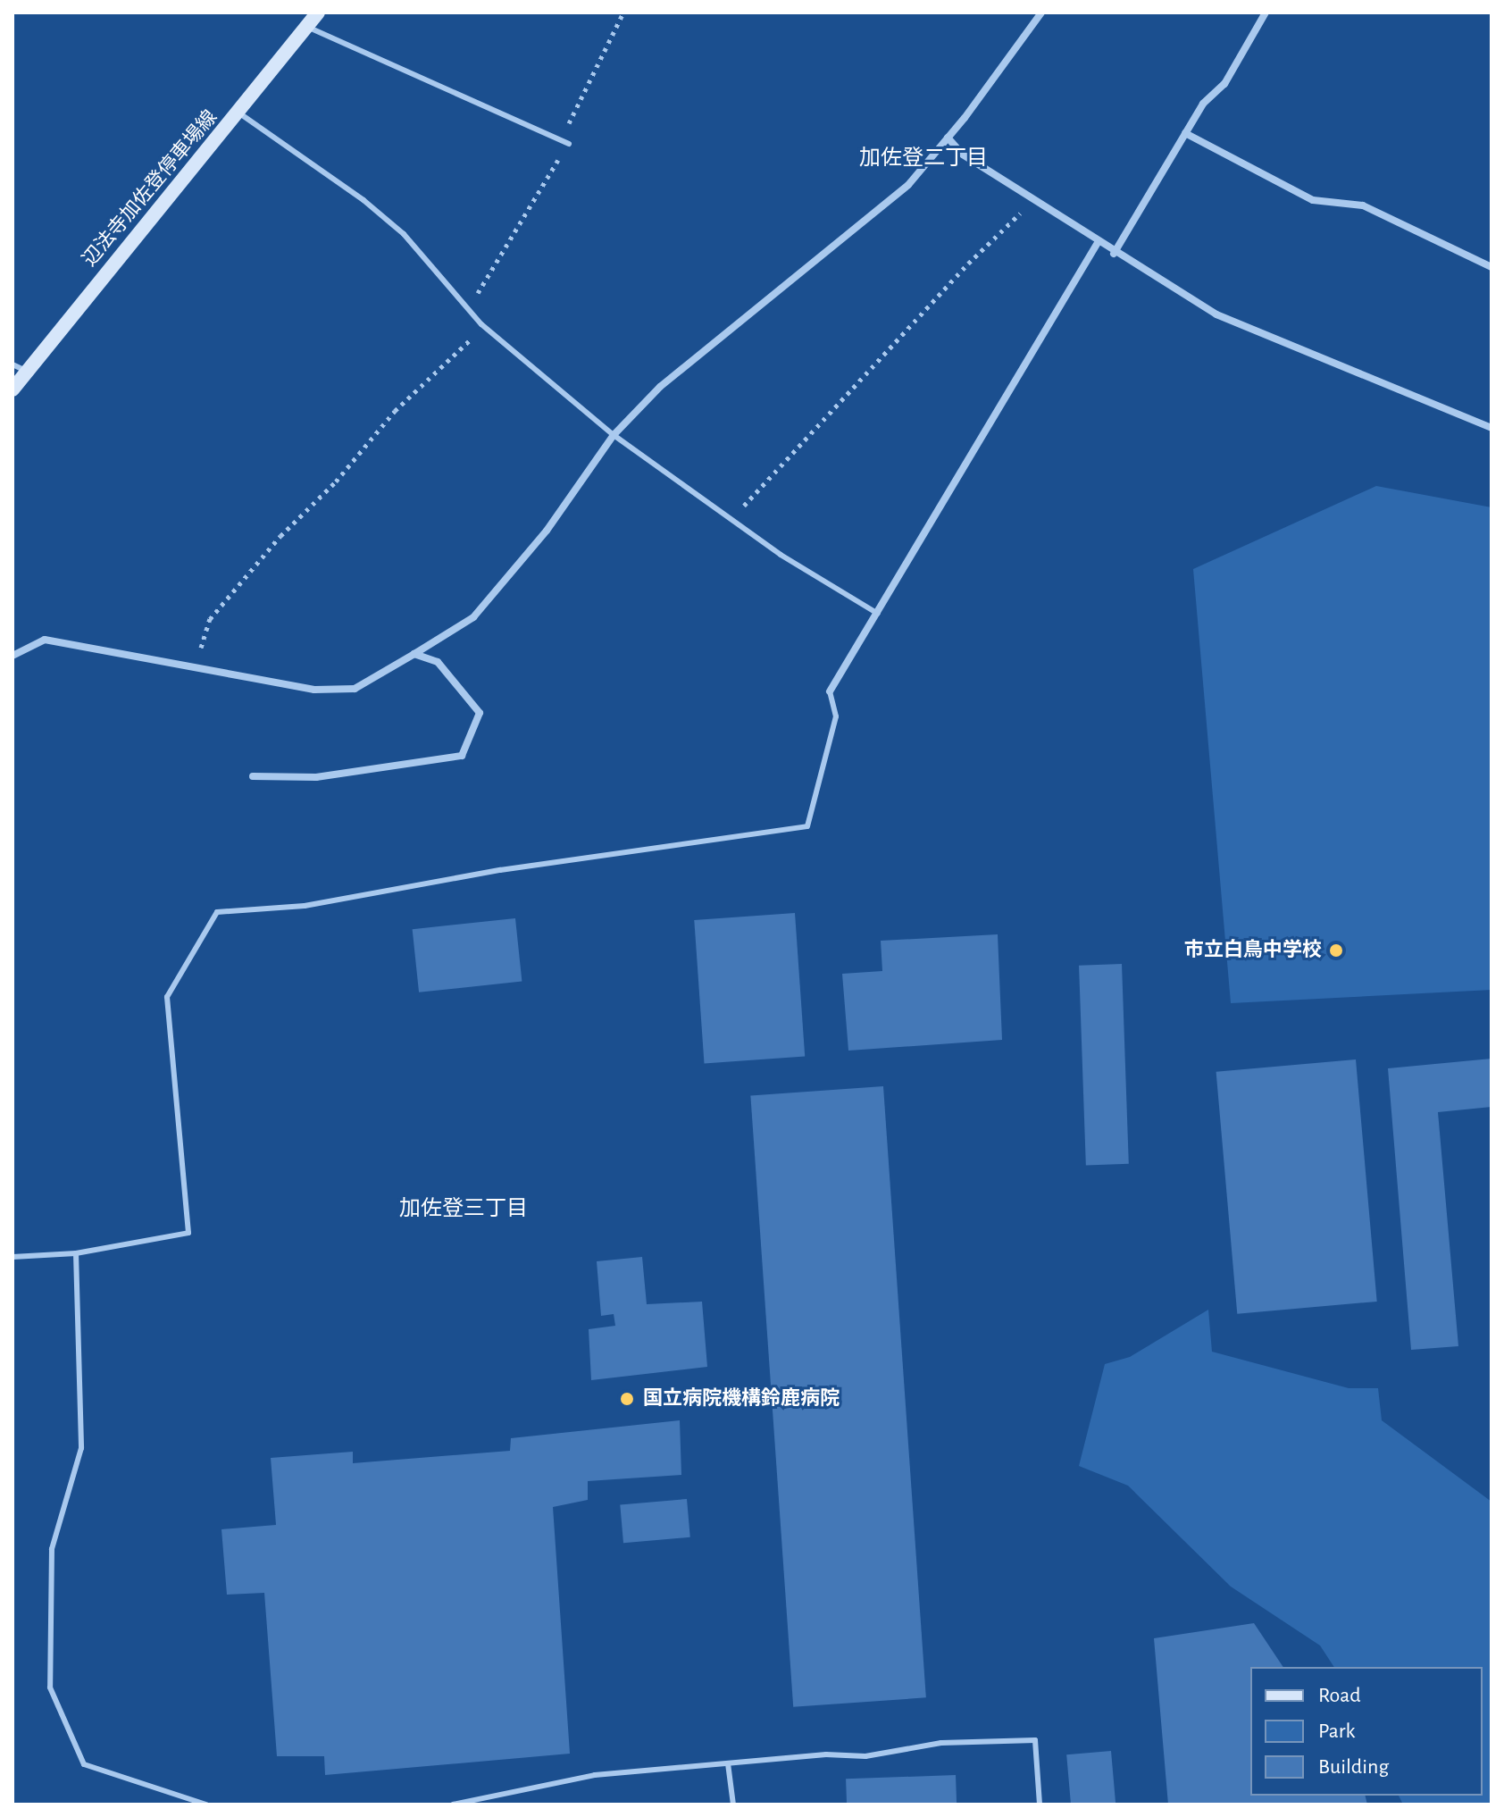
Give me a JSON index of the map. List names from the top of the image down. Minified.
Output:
{"streets":{"main road":["辺法寺加佐登停車場線"]},"districts":["加佐登二丁目","加佐登三丁目"],"places":["市立白鳥中学校","国立病院機構鈴鹿病院"],"legend":["Road","Park","Building"]}
